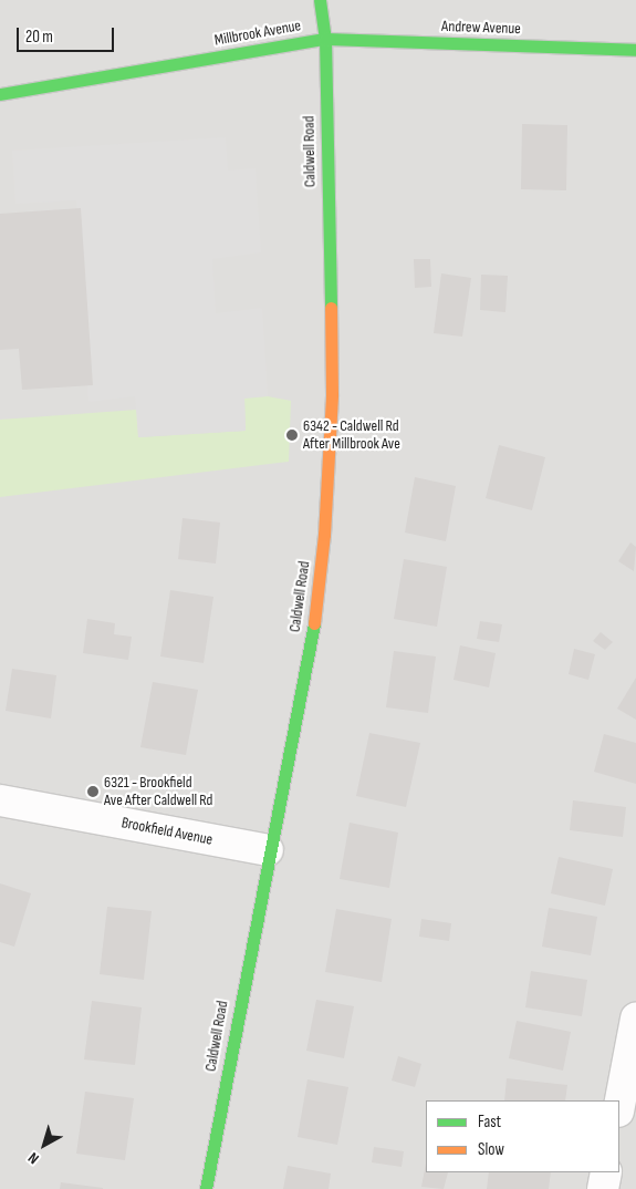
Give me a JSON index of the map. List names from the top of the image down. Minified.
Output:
{"streets":{"street":["Andrew Avenue","Millbrook Avenue","Caldwell Road","Brookfield Avenue"]},"crossings":[["Andrew Avenue","Millbrook Avenue"],["Andrew Avenue","Caldwell Road"],["Millbrook Avenue","Caldwell Road"],["Caldwell Road","Brookfield Avenue"]],"places":["6342 - Caldwell Rd After Millbrook Ave","6321 - Brookfield Ave After Caldwell Rd"],"legend":["Fast","Slow"],"scale_bar":"20 m","north":"bottom left"}
